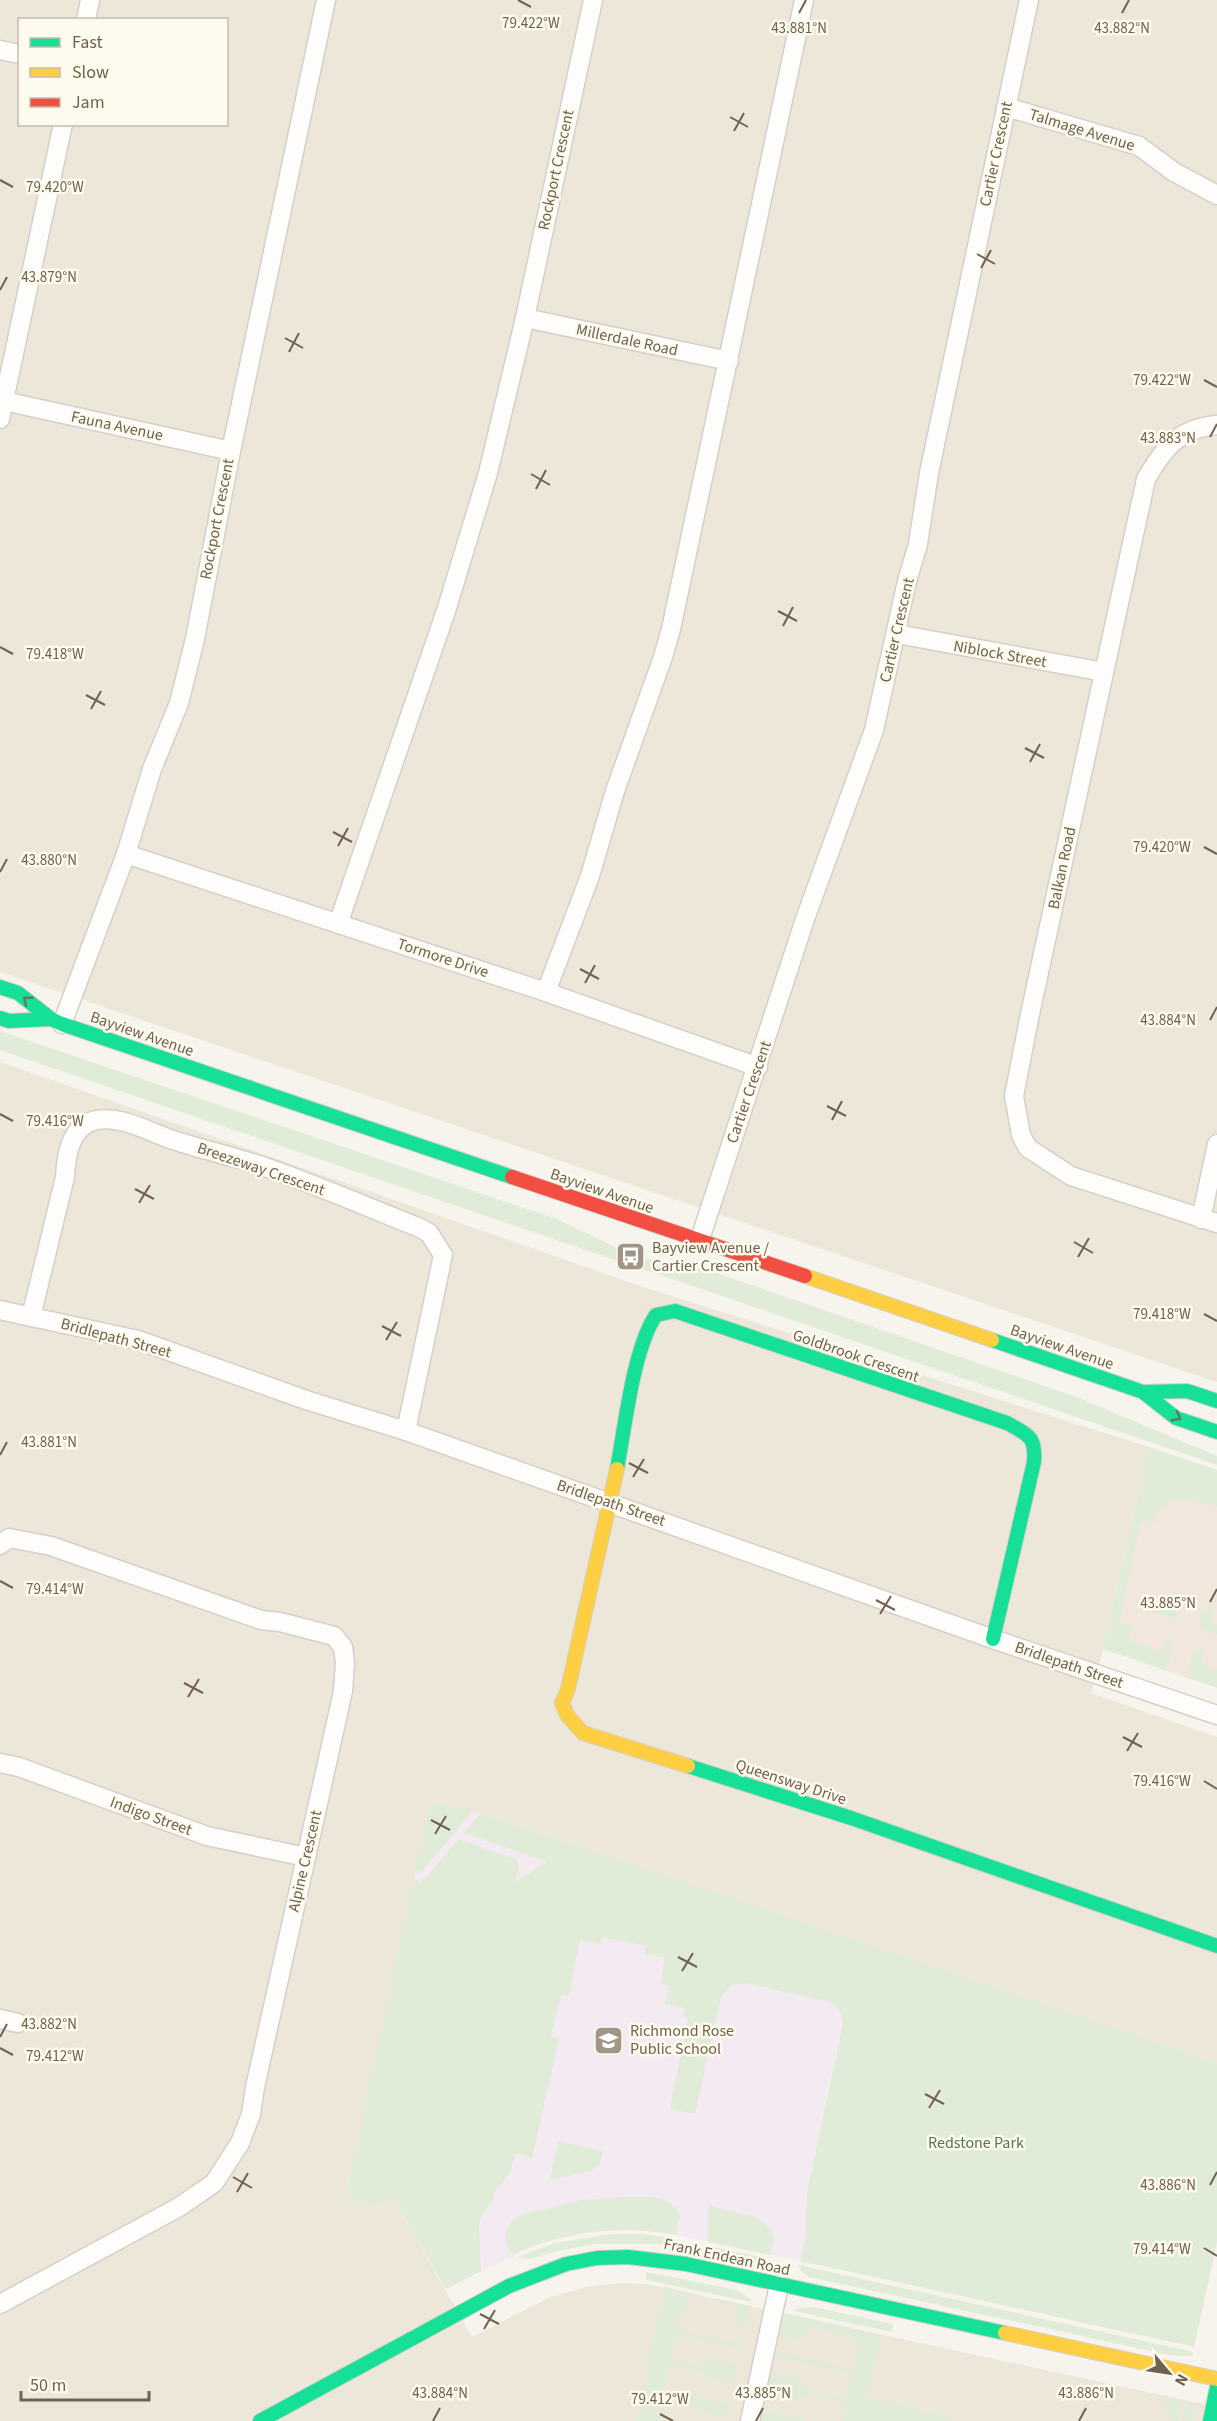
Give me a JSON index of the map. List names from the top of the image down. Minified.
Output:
{"streets":{"street":["Talmage Avenue","Cartier Crescent","Rockport Crescent","Millerdale Road","Fauna Avenue","Niblock Street","Balkan Road","Tormore Drive","Bayview Avenue","Breezeway Crescent","Bridlepath Street","Goldbrook Crescent","Queensway Drive","Indigo Street","Alpine Crescent","Frank Endean Road"]},"crossings":[["Talmage Avenue","Cartier Crescent"],["Cartier Crescent","Niblock Street"],["Cartier Crescent","Tormore Drive"],["Cartier Crescent","Bayview Avenue"],["Rockport Crescent","Millerdale Road"],["Rockport Crescent","Fauna Avenue"],["Rockport Crescent","Tormore Drive"],["Rockport Crescent","Bayview Avenue"],["Niblock Street","Balkan Road"],["Breezeway Crescent","Bridlepath Street"],["Bridlepath Street","Goldbrook Crescent"],["Bridlepath Street","Queensway Drive"],["Goldbrook Crescent","Queensway Drive"],["Indigo Street","Alpine Crescent"]],"parks":["Redstone Park"],"places":{"bus stop":["Bayview Avenue / Cartier Crescent"],"school or university":["Richmond Rose Public School"]},"legend":["Fast","Slow","Jam"],"scale_bar":"50 m","north":"bottom right","coordinates":["79.422°W","43.881°N","43.882°N","79.420°W","43.879°N","43.883°N","79.418°W","43.880°N","43.884°N","79.416°W","79.414°W","43.885°N","79.412°W","43.886°N"]}
